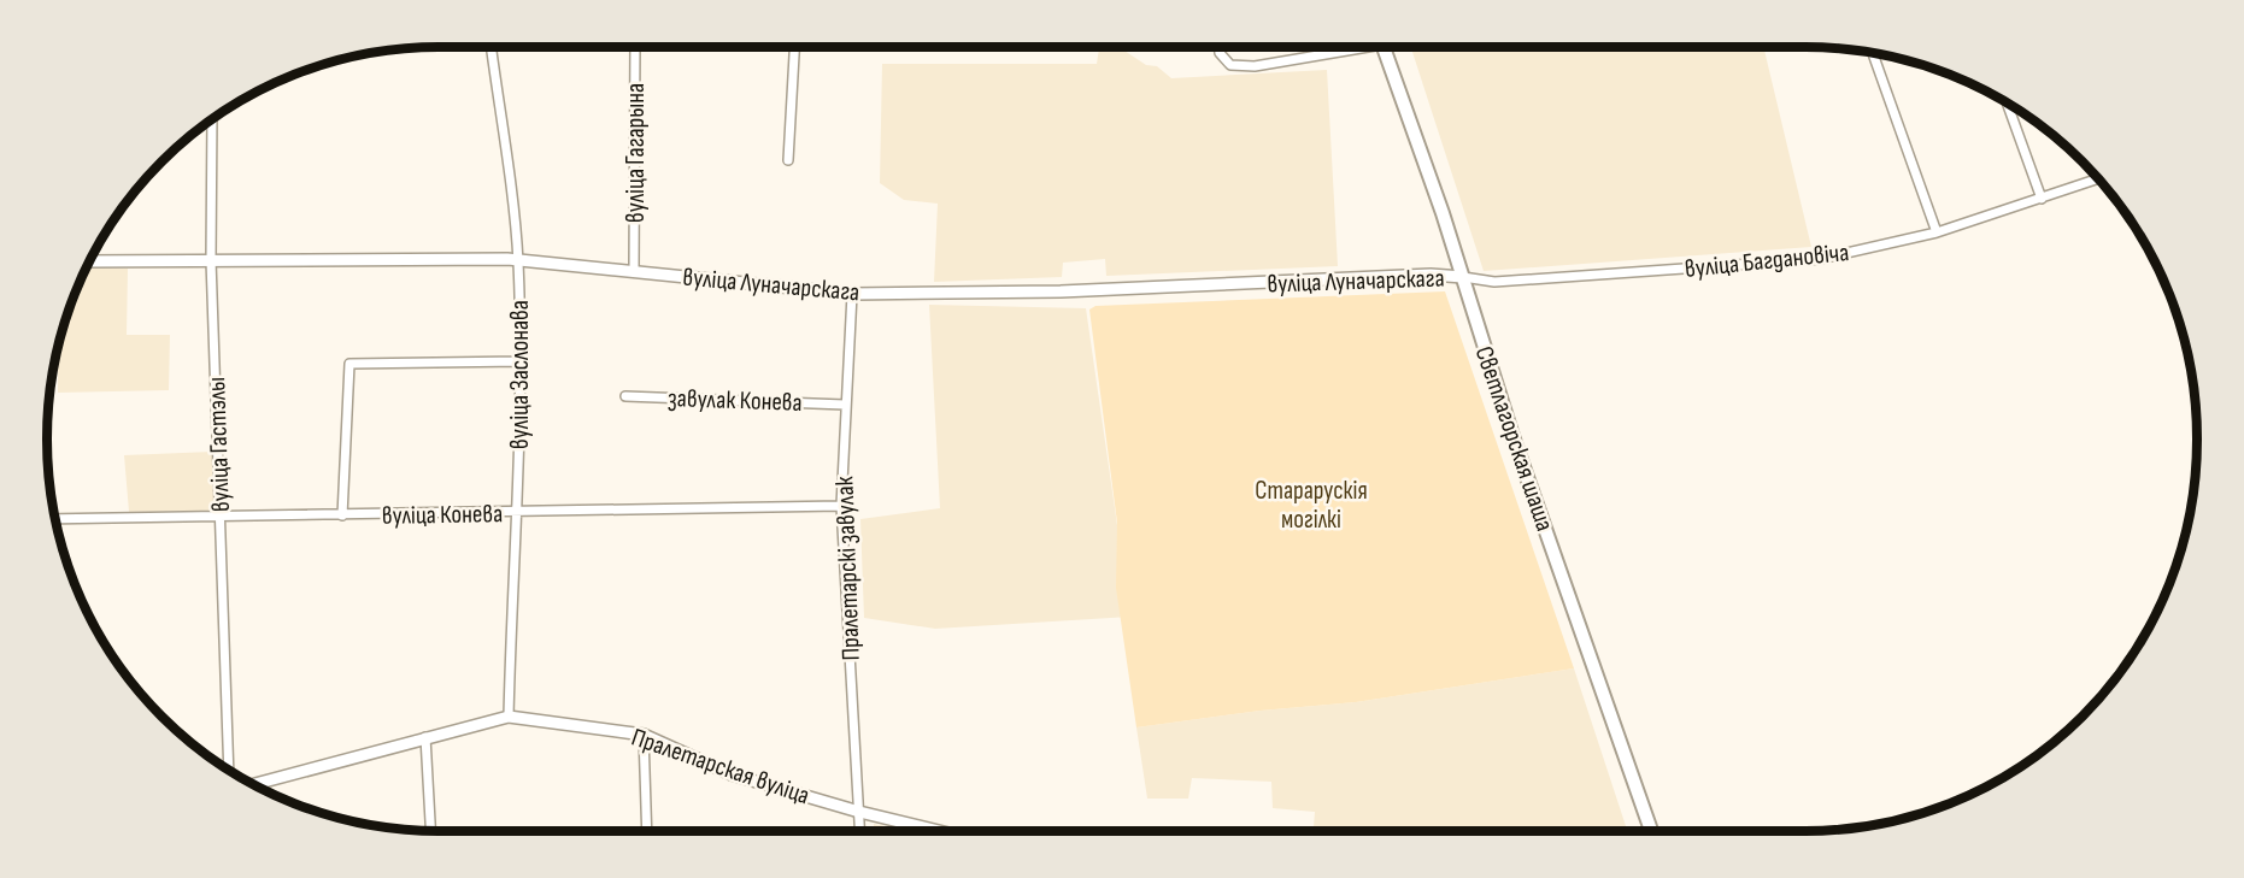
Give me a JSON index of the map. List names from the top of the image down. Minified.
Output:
{"streets":{"main road":["Светлагорская шаша"],"street":["вуліца Гагарына","вуліца Багдановіча","вуліца Луначарскага","вуліца Заслонава","завулак Конева","вуліца Гастэлы","вуліца Конева","Пралетарскі завулак","Пралетарская вуліца"]},"crossings":[["вуліца Гагарына","вуліца Луначарскага"],["вуліца Багдановіча","вуліца Луначарскага"],["вуліца Багдановіча","Светлагорская шаша"],["вуліца Луначарскага","вуліца Заслонава"],["вуліца Луначарскага","Светлагорская шаша"],["вуліца Луначарскага","вуліца Гастэлы"],["вуліца Луначарскага","Пралетарскі завулак"],["вуліца Заслонава","вуліца Конева"],["вуліца Заслонава","Пралетарская вуліца"],["завулак Конева","Пралетарскі завулак"],["вуліца Гастэлы","вуліца Конева"],["вуліца Конева","Пралетарскі завулак"],["Пралетарскі завулак","Пралетарская вуліца"]],"parks":["Старарускія могілкі"]}
